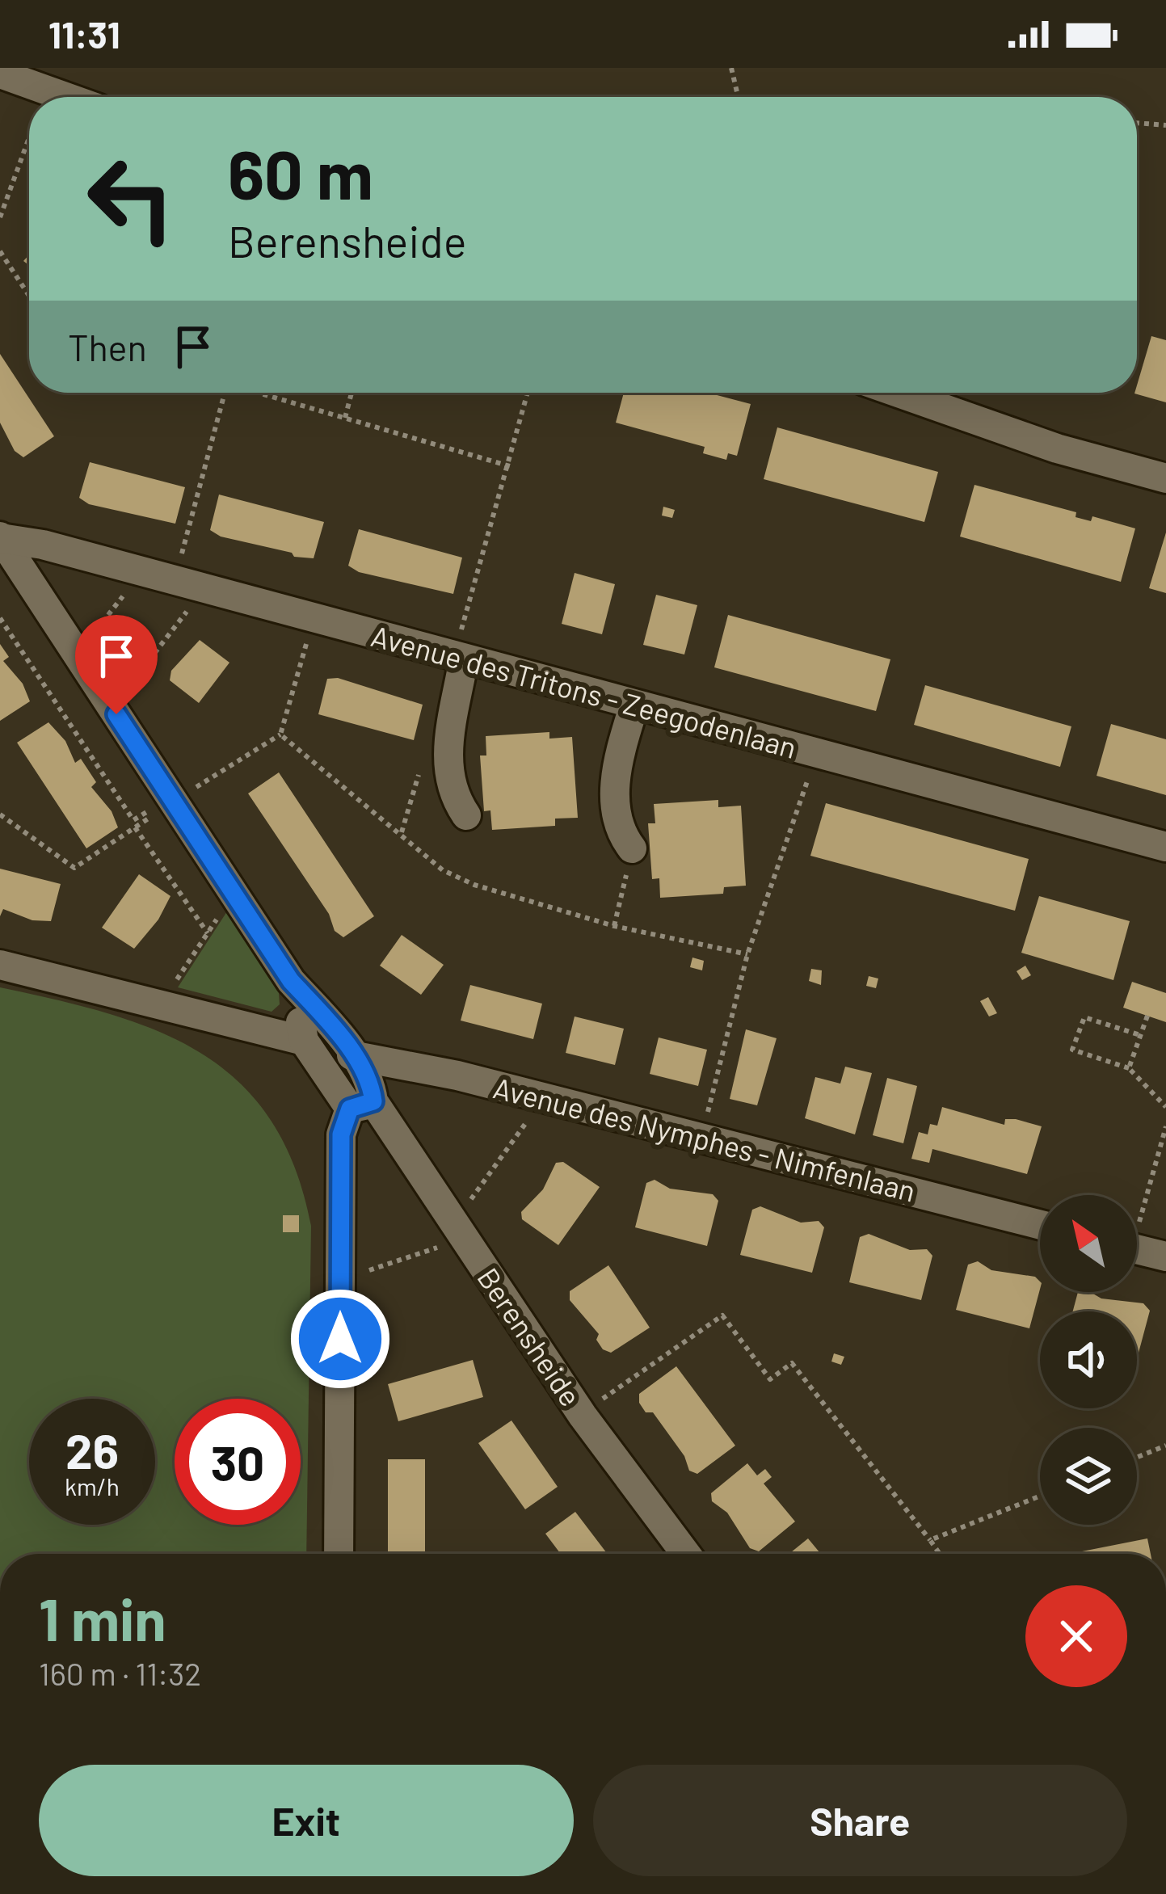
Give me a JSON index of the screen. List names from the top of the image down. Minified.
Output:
{"streets":{"street":["Avenue des Tritons - Zeegodenlaan","Avenue des Nymphes - Nimfenlaan","Berensheide"]},"crossings":[["Avenue des Tritons - Zeegodenlaan","Berensheide"],["Avenue des Nymphes - Nimfenlaan","Berensheide"]],"north":"top left","page":{"status":"11:31","turn":["60 m","Berensheide"],"then":"Then","speed":"26 km/h","limit":"30","heading":["1 min","160 m · 11:32"],"buttons":["Exit","Share"]}}
